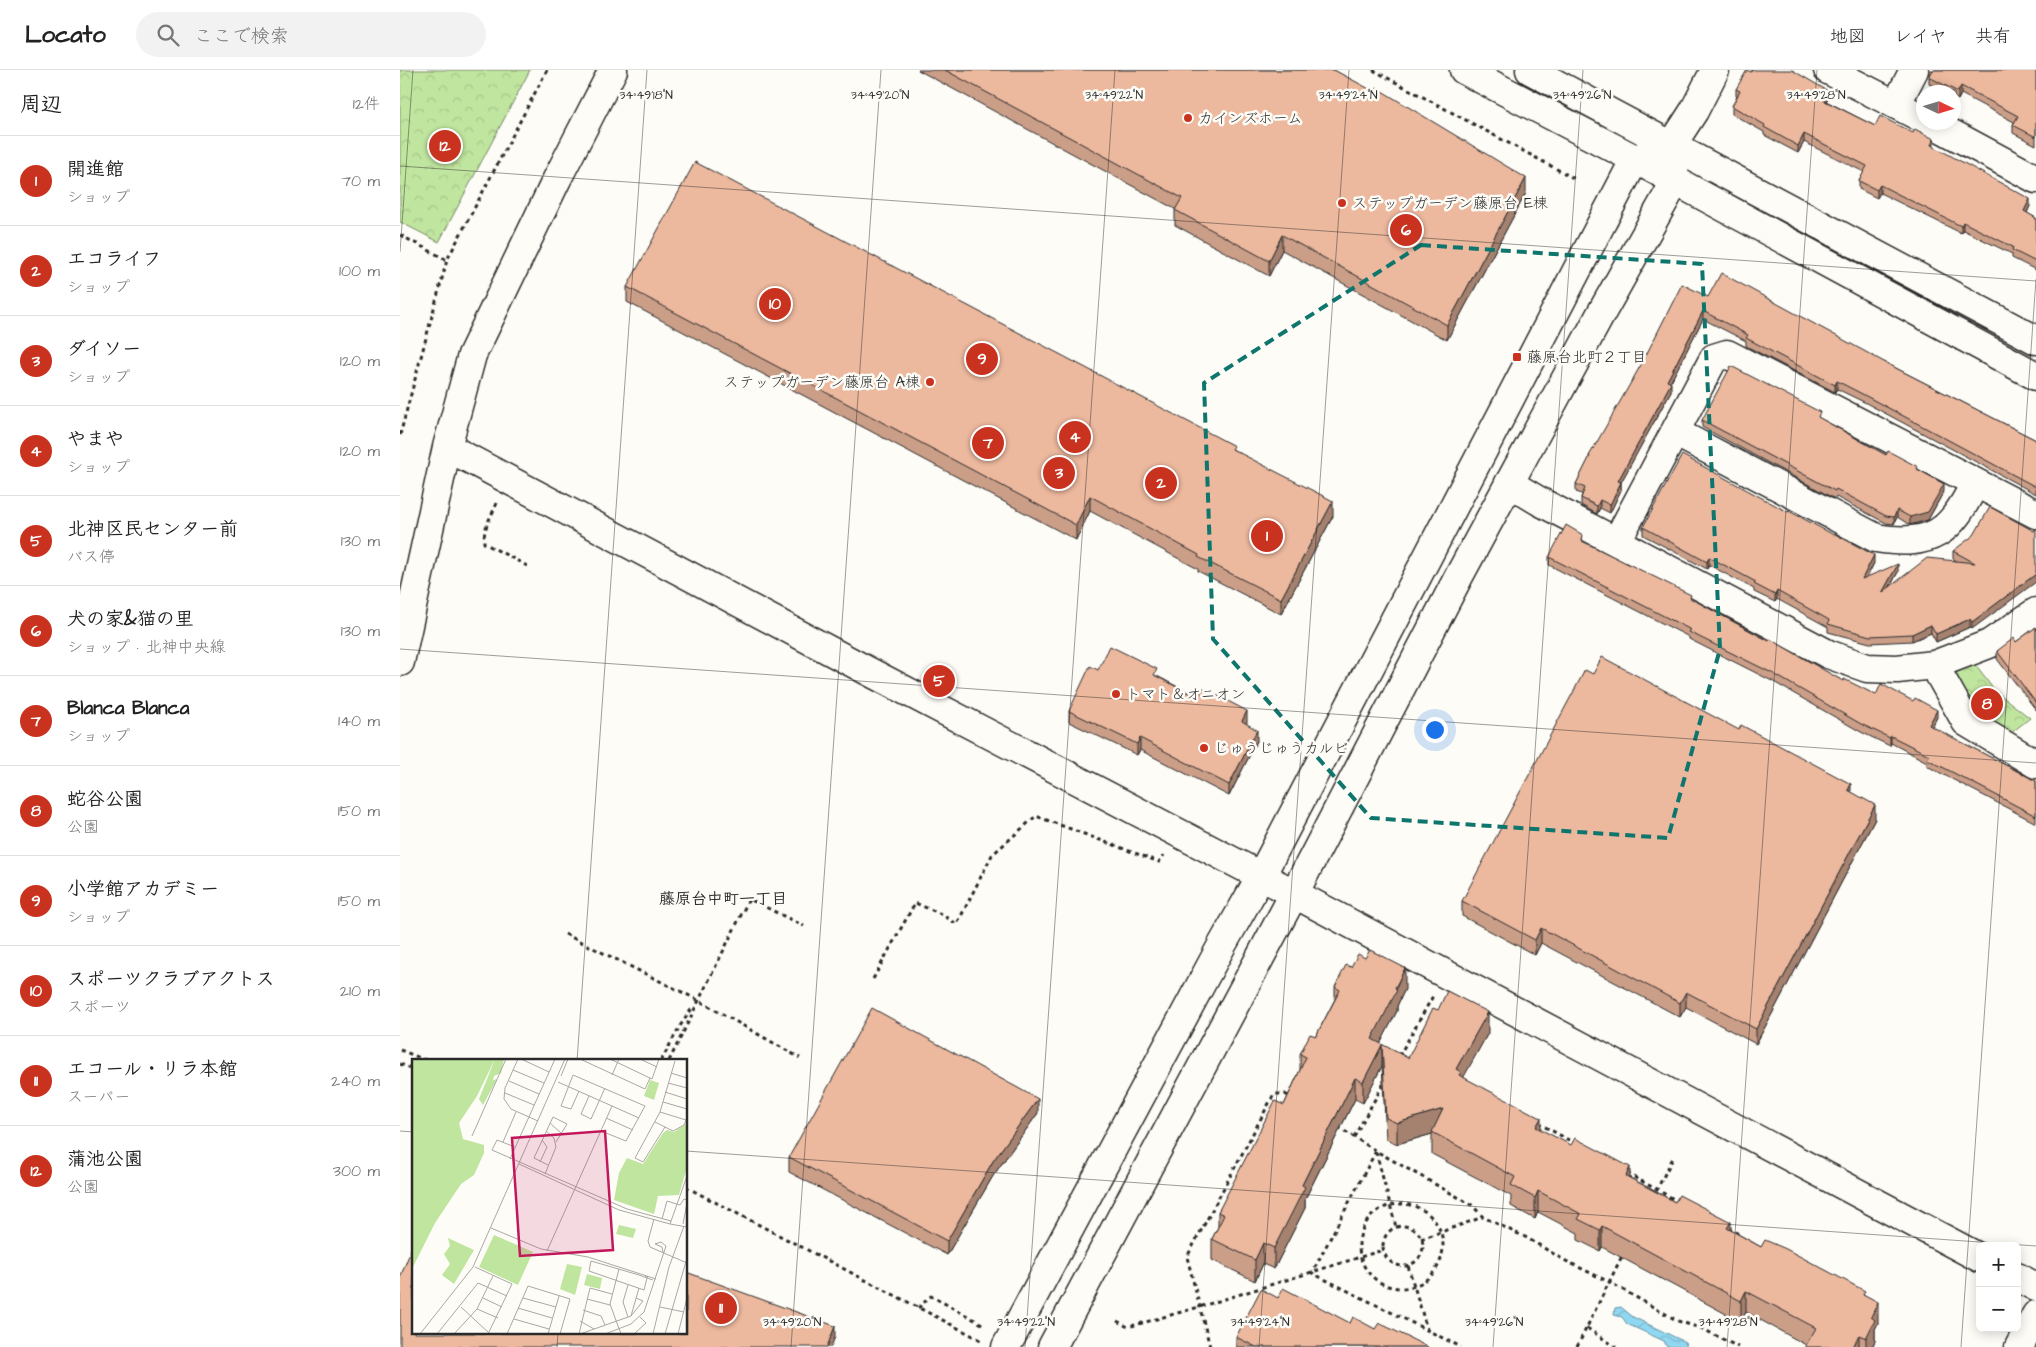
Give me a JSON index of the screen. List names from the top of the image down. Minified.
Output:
{"districts":["藤原台中町一丁目"],"places":{"other":["カインズホーム","ステップガーデン藤原台 E棟","ステップガーデン藤原台 A棟","トマト＆オニオン","じゅうじゅうカルビ"],"transit":["藤原台北町２丁目"]},"north":"right","page":{"header":"Locato","search":"ここで検索","nav":["地図","レイヤ","共有"],"heading":["周辺","12件"],"pins":["12","6","10","9","4","7","3","2","1","5","8","11"],"list":[{"mark":"1","name":"開進館","note":"ショップ","value":"70 m"},{"mark":"2","name":"エコライフ","note":"ショップ","value":"100 m"},{"mark":"3","name":"ダイソー","note":"ショップ","value":"120 m"},{"mark":"4","name":"やまや","note":"ショップ","value":"120 m"},{"mark":"5","name":"北神区民センター前","note":"バス停","value":"130 m"},{"mark":"6","name":"犬の家&猫の里","note":"ショップ · 北神中央線","value":"130 m"},{"mark":"7","name":"Blanca Blanca","note":"ショップ","value":"140 m"},{"mark":"8","name":"蛇谷公園","note":"公園","value":"150 m"},{"mark":"9","name":"小学館アカデミー","note":"ショップ","value":"150 m"},{"mark":"10","name":"スポーツクラブアクトス","note":"スポーツ","value":"210 m"},{"mark":"11","name":"エコール・リラ本館","note":"スーパー","value":"240 m"},{"mark":"12","name":"蒲池公園","note":"公園","value":"300 m"}],"map_buttons":["+","−"]},"coordinates":["34°49'18\"N","34°49'20\"N","34°49'22\"N","34°49'24\"N","34°49'26\"N","34°49'28\"N"]}
